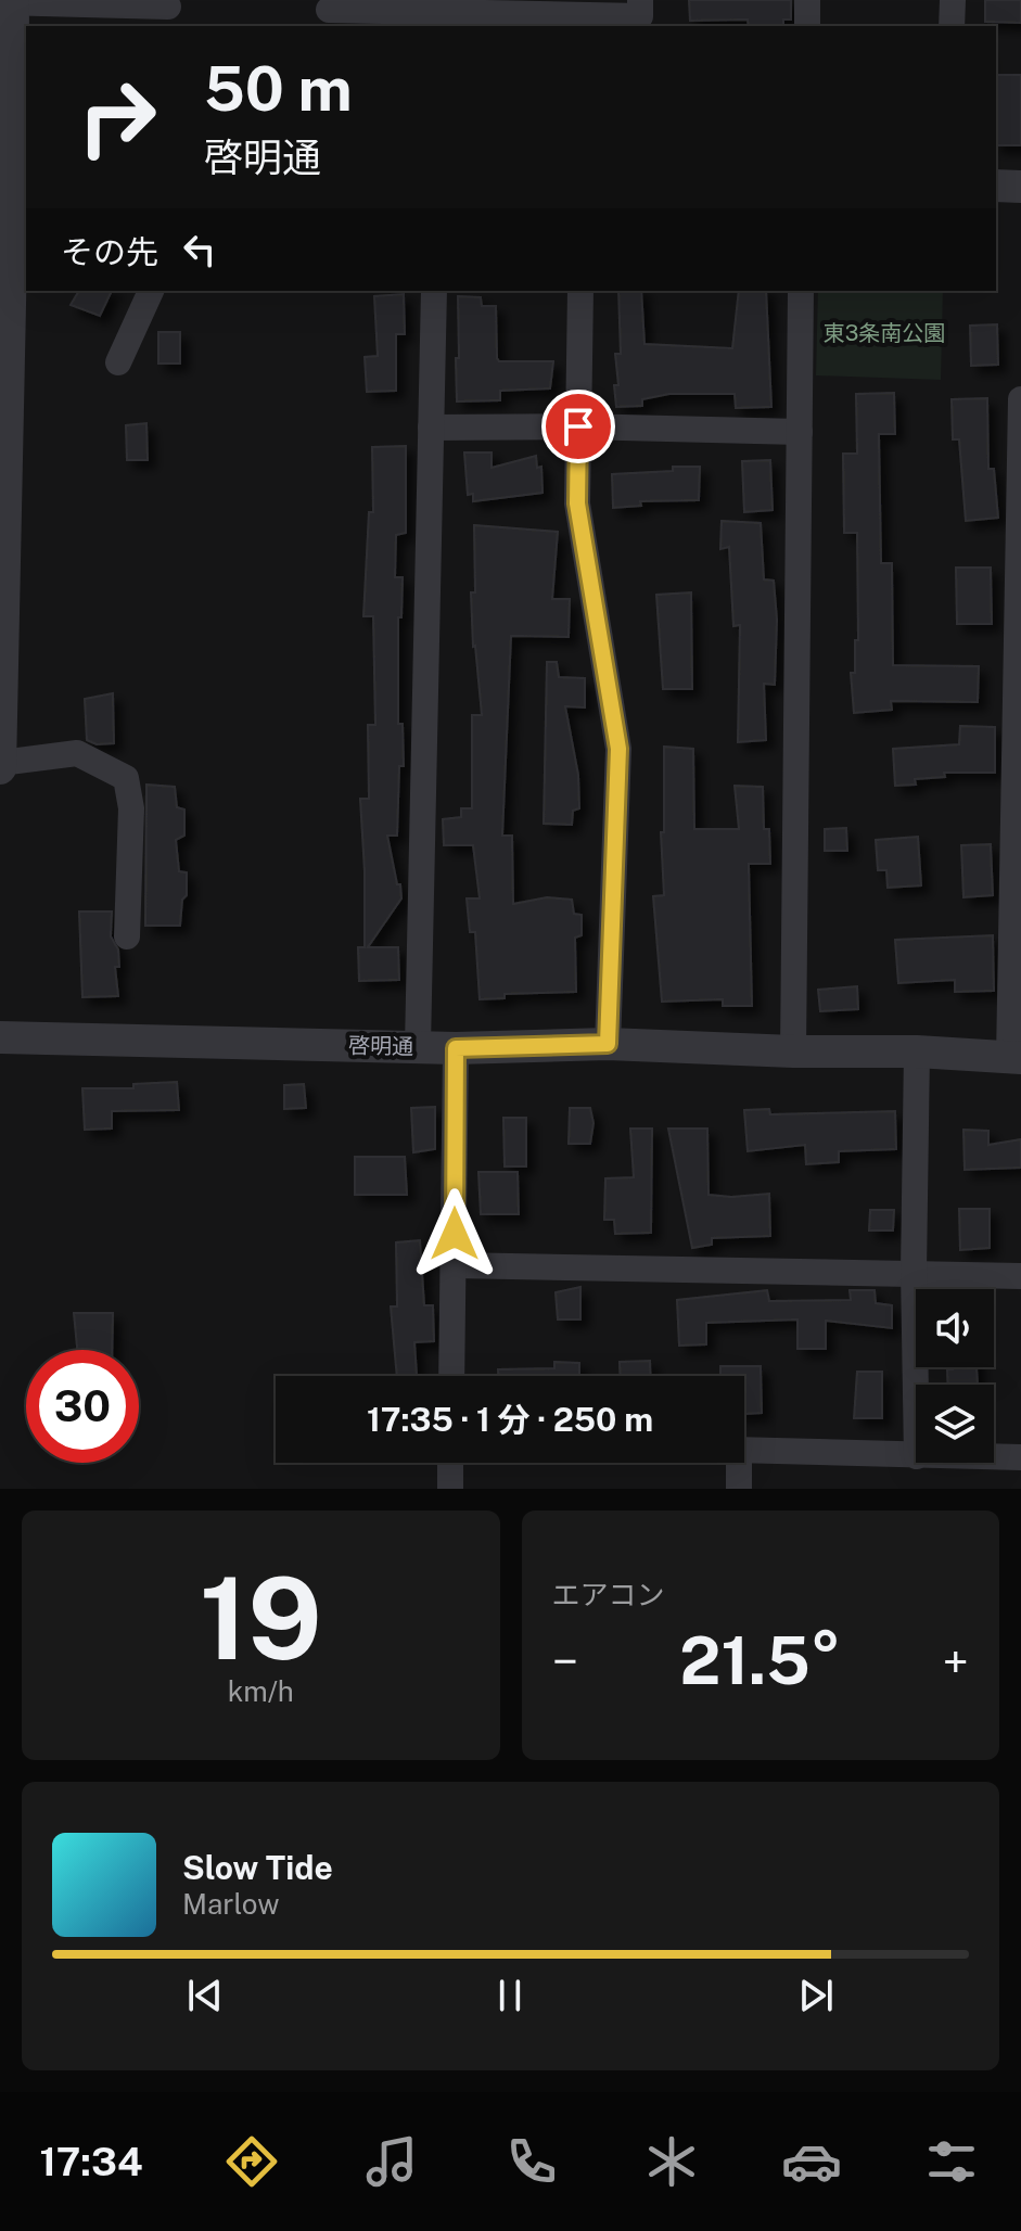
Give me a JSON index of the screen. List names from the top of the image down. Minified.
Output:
{"streets":{"street":["啓明通"]},"parks":["東3条南公園"],"page":{"turn":["50 m","啓明通"],"then":"その先","limit":"30","trip":"17:35 · 1 分 · 250 m","tile":[["19","km/h"],"エアコン"],"heat":["−","21.5°","+"],"song":["Slow Tide","Marlow"],"tabs":"17:34"}}
